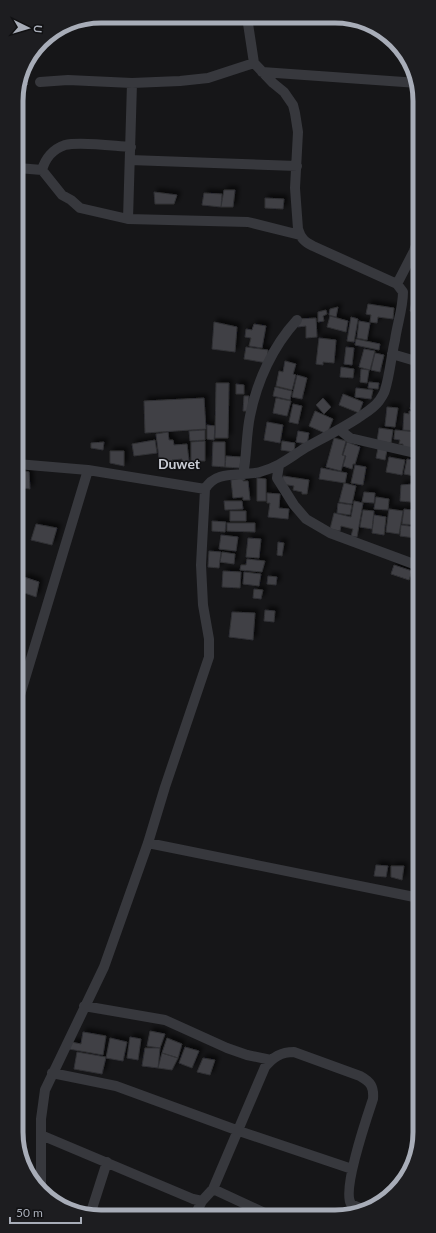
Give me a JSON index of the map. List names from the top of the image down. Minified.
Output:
{"districts":["Duwet"],"scale_bar":"50 m","north":"right"}
